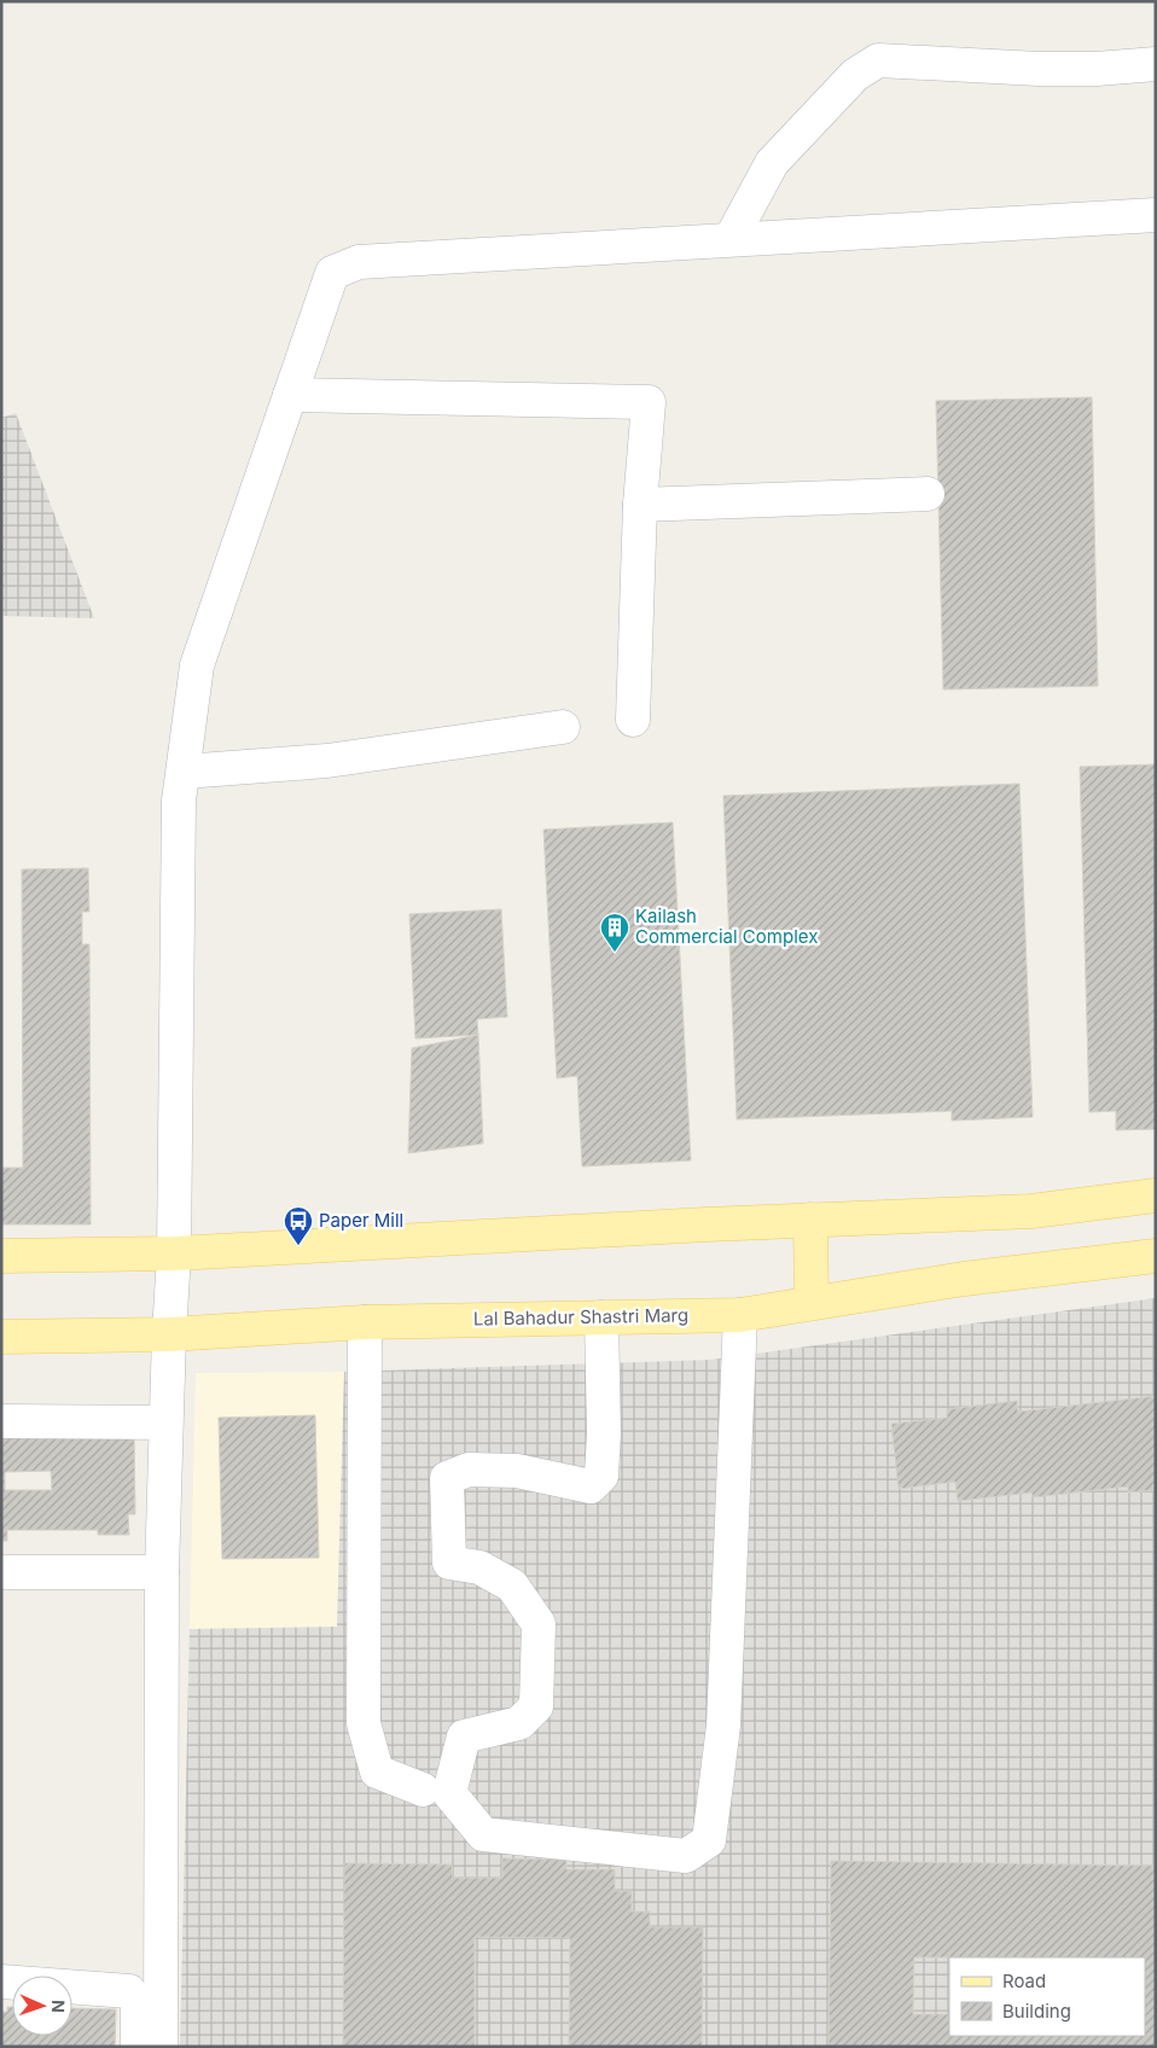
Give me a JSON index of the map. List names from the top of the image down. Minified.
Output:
{"streets":{"main road":["Lal Bahadur Shastri Marg"]},"places":{"building":["Kailash Commercial Complex"],"bus stop":["Paper Mill"]},"legend":["Road","Building"],"north":"right"}
